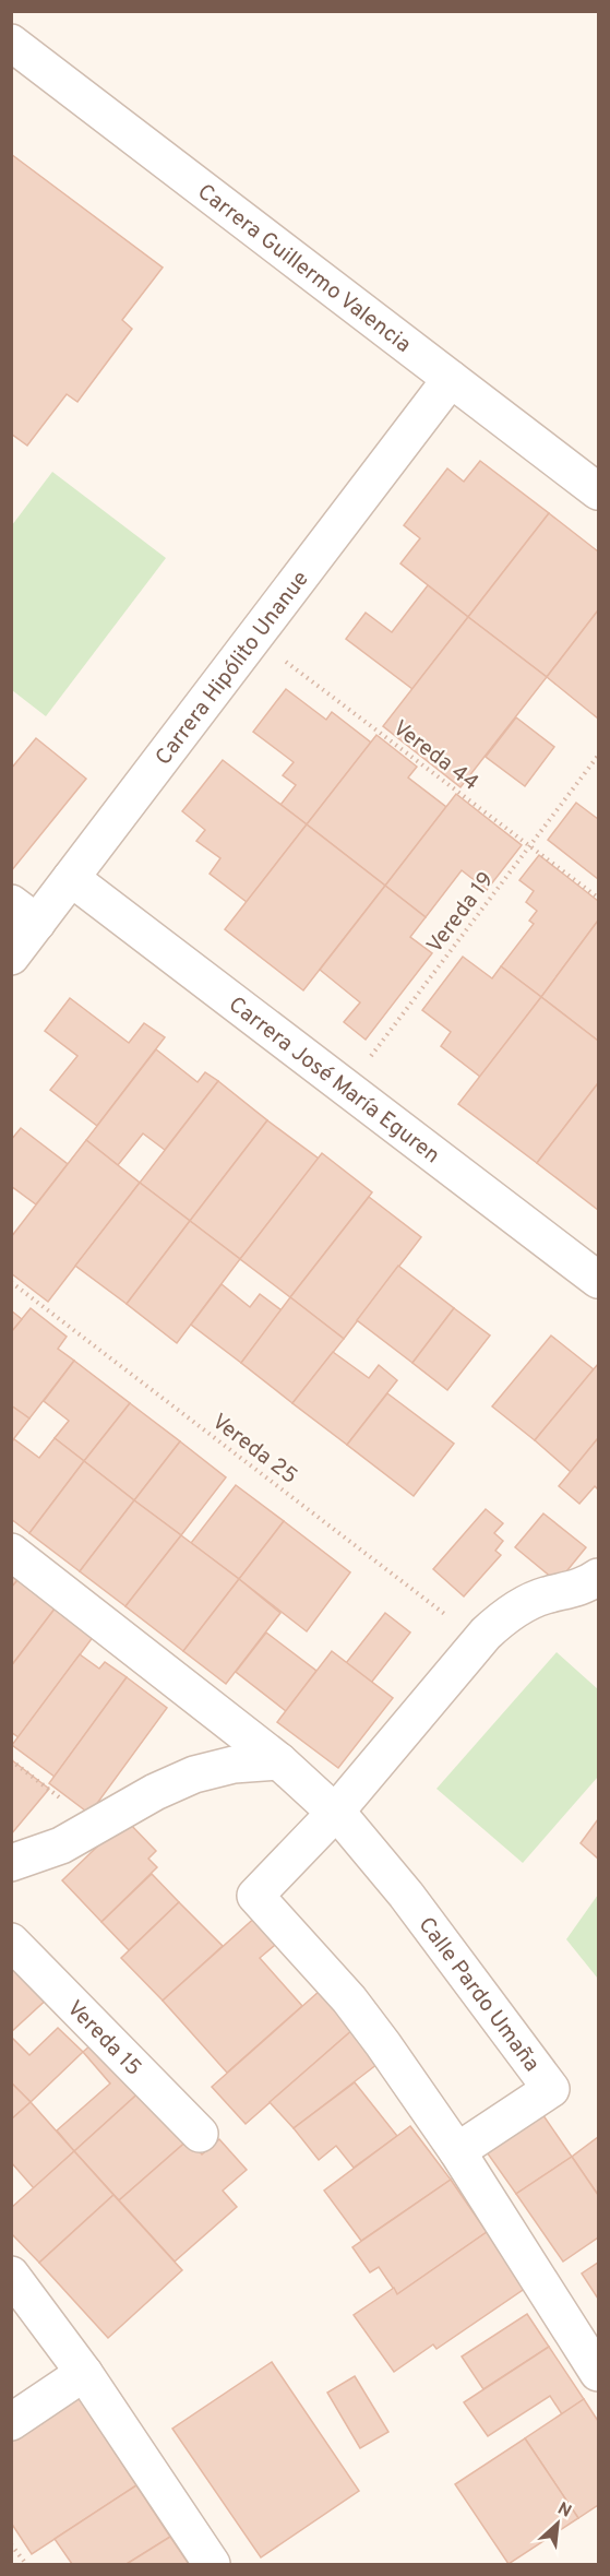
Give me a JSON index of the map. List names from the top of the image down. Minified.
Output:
{"streets":{"street":["Carrera Guillermo Valencia","Carrera Hipólito Unanue","Carrera José María Eguren","Calle Pardo Umaña","Vereda 15"],"path":["Vereda 44","Vereda 19","Vereda 25"]},"crossings":[["Carrera Guillermo Valencia","Carrera Hipólito Unanue"],["Carrera Hipólito Unanue","Vereda 44"],["Carrera Hipólito Unanue","Carrera José María Eguren"],["Vereda 44","Vereda 19"],["Vereda 19","Carrera José María Eguren"]],"north":"top right"}
